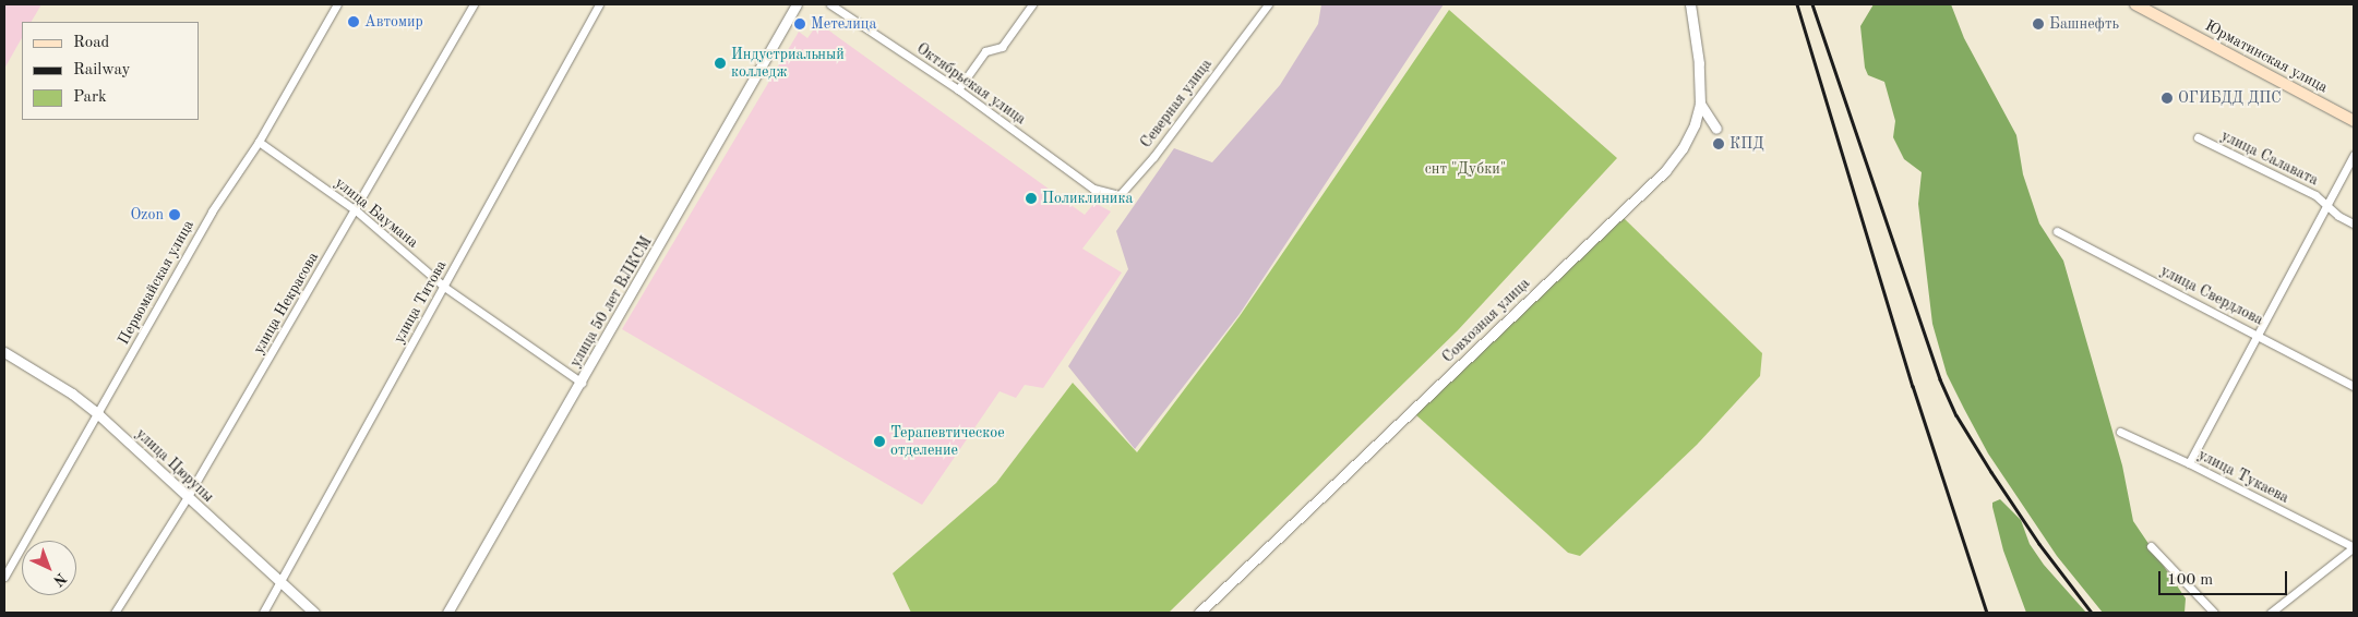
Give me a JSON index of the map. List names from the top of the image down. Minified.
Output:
{"streets":{"main road":["Юрматинская улица"],"street":["Октябрьская улица","Северная улица","улица Салавата","улица Баумана","Первомайская улица","улица Свердлова","улица Титова","улица 50 лет ВЛКСМ","улица Некрасова","Совхозная улица","улица Цюрупы","улица Тукаева"]},"crossings":[["Октябрьская улица","Северная улица"],["улица Баумана","Первомайская улица"],["улица Баумана","улица Титова"],["улица Баумана","улица 50 лет ВЛКСМ"],["улица Баумана","улица Некрасова"],["Первомайская улица","улица Цюрупы"],["улица Титова","улица Цюрупы"],["улица Некрасова","улица Цюрупы"]],"parks":["снт \"Дубки\""],"places":["Автомир","Метелица","Башнефть","Индустриальный колледж","ОГИБДД ДПС","КПД","Поликлиника","Ozon","Терапевтическое отделение"],"legend":["Road","Railway","Park"],"scale_bar":"100 m","north":"bottom right"}
